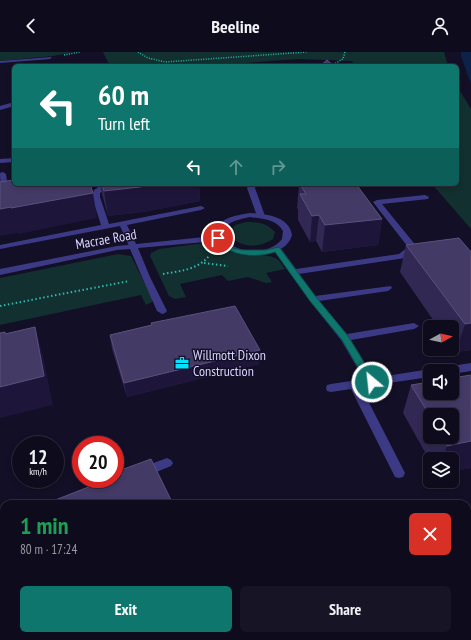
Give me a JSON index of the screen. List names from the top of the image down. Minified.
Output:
{"streets":{"street":["Macrae Road"]},"places":{"office":["Willmott Dixon Construction"]},"north":"right","page":{"header":"Beeline","turn":["60 m","Turn left"],"speed":"12 km/h","limit":"20","heading":["1 min","80 m · 17:24"],"buttons":["Exit","Share"]}}
